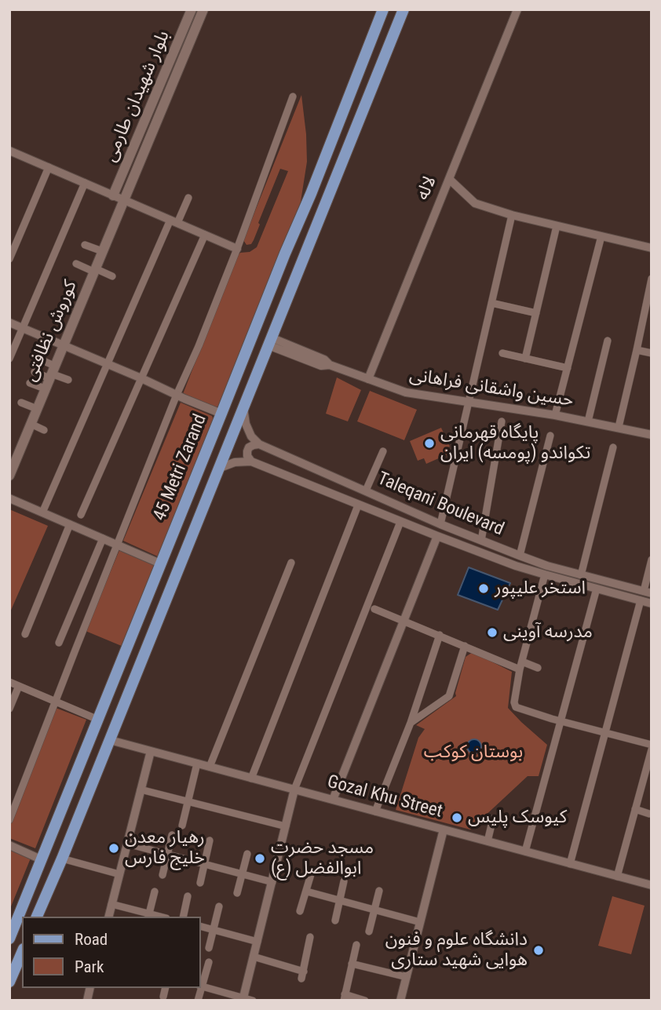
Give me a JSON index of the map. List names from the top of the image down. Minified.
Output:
{"streets":{"main road":["بلوار شهیدان طارمی","کوروش نظافتی","45 Metri Zarand"],"street":["لاله","حسین واشقانی فراهانی","Taleqani Boulevard","Gozal Khu Street"]},"crossings":[["لاله","حسین واشقانی فراهانی"],["حسین واشقانی فراهانی","45 Metri Zarand"],["45 Metri Zarand","Gozal Khu Street"]],"parks":["بوستان کوکب"],"places":["پایگاه قهرمانی تکواندو (پومسه) ایران","استخر علیپور","مدرسه آوینی","کیوسک پلیس","رهیار معدن خلیج فارس","مسجد حضرت ابوالفضل (ع)","دانشگاه علوم و فنون هوایی شهید ستاری"],"legend":["Road","Park"]}
